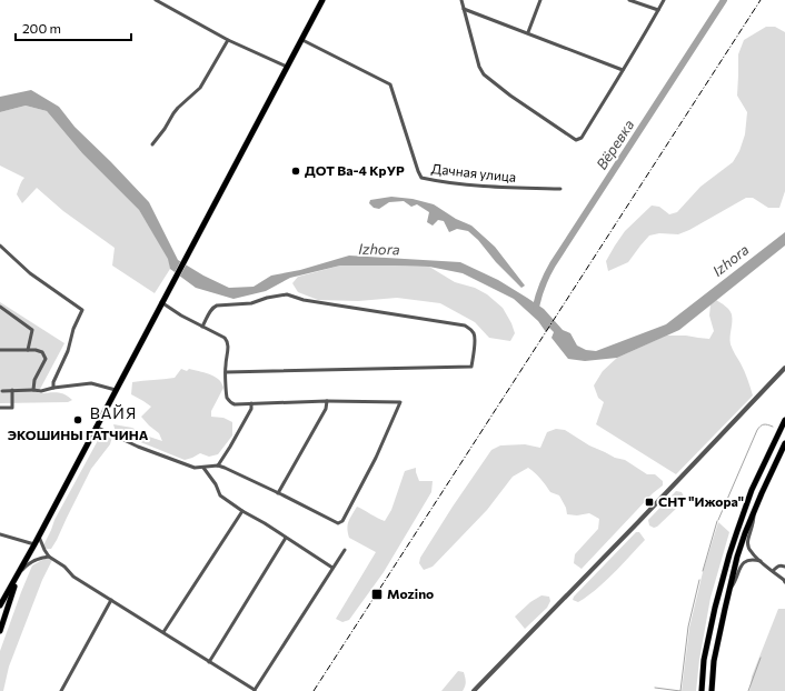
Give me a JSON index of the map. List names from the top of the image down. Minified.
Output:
{"streets":{"street":["Дачная улица"]},"districts":["ВАЙЯ"],"water":["Вёревка","Izhora"],"places":{"other":["ДОТ Ва-4 КрУР","ЭКОШИНЫ ГАТЧИНА"],"transit":["СНТ \"Ижора\"","Mozino"]},"scale_bar":"200 m"}
